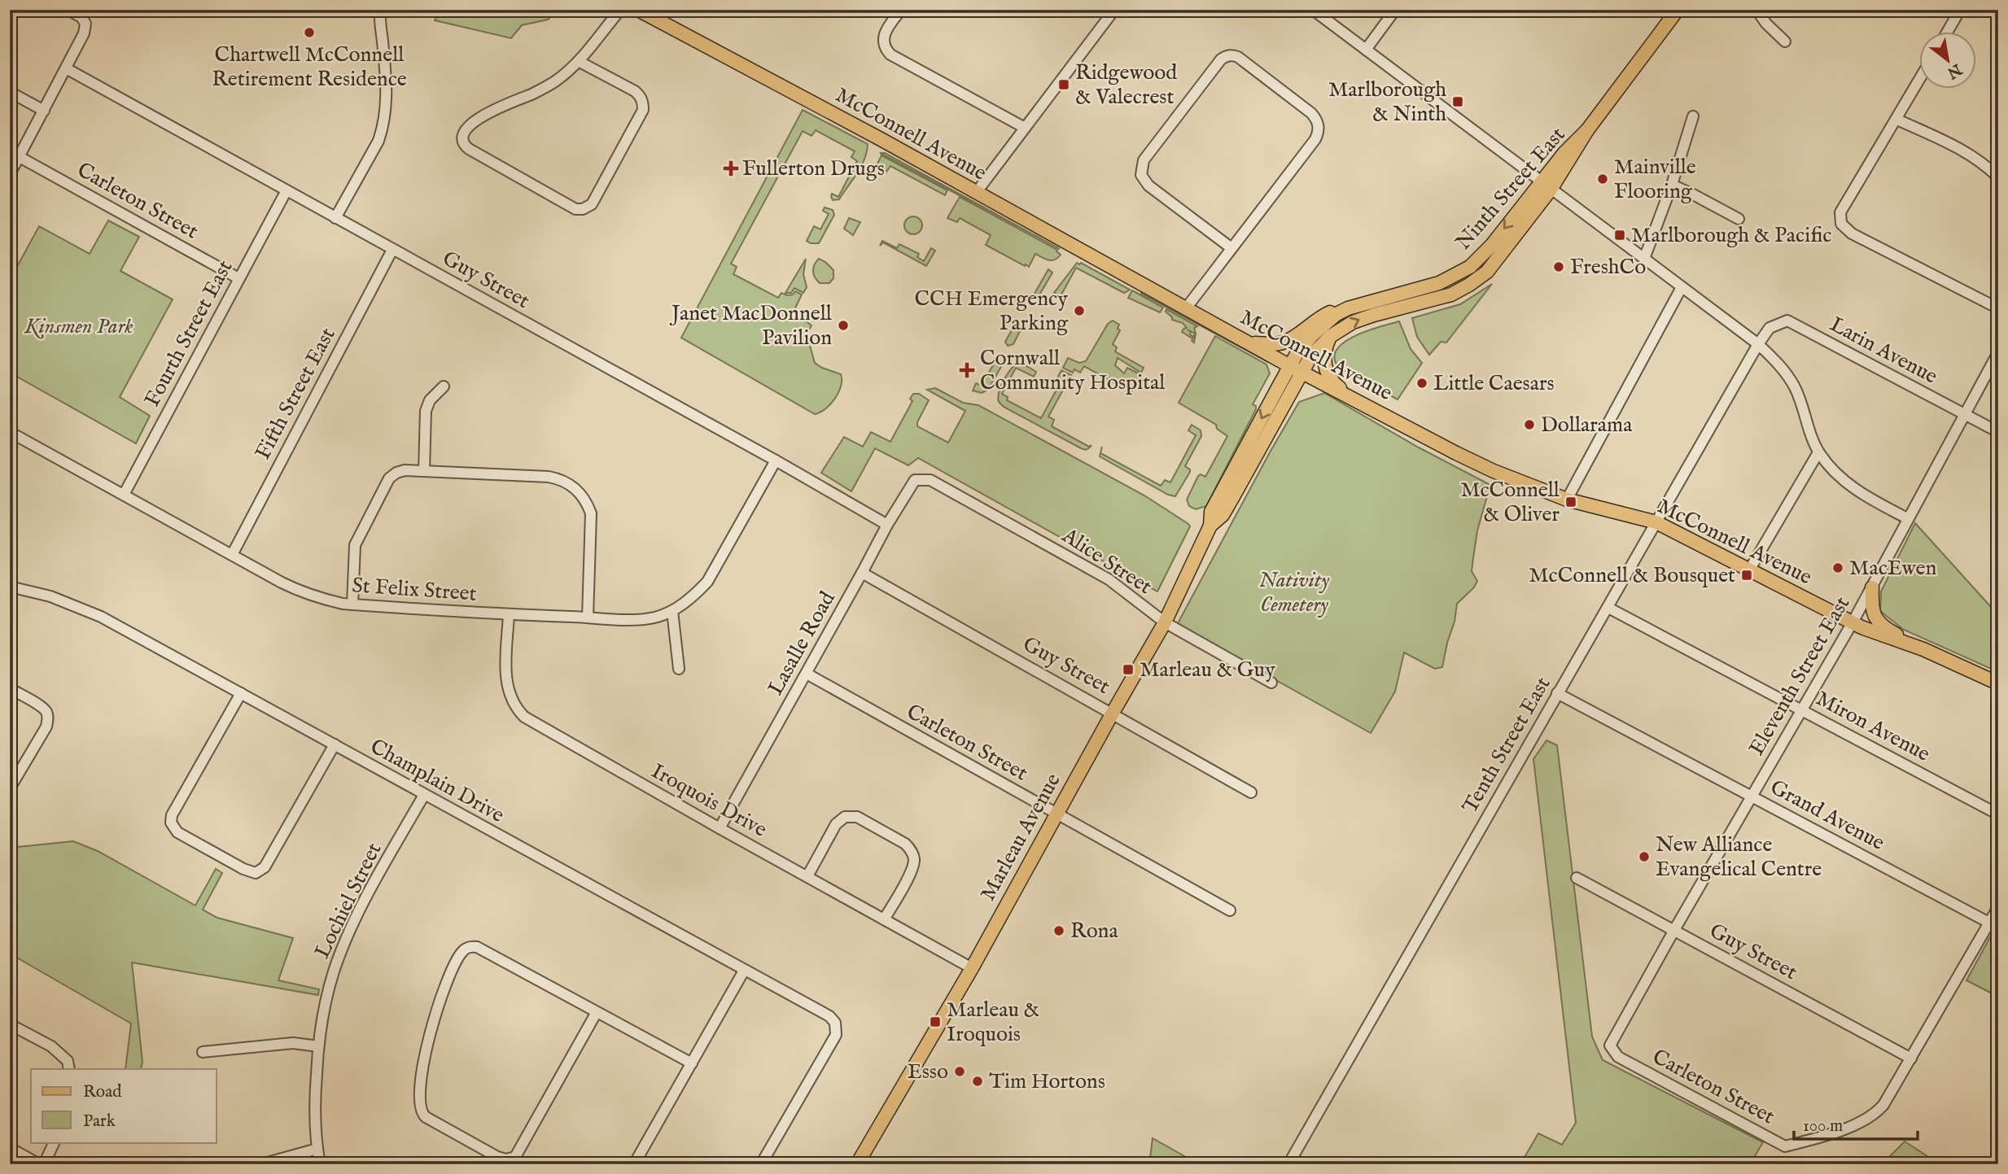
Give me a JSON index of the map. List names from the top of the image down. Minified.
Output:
{"streets":{"main road":["McConnell Avenue","Ninth Street East","Marleau Avenue"],"street":["Carleton Street","Guy Street","Fourth Street East","Larin Avenue","Fifth Street East","Alice Street","St Felix Street","Lasalle Road","Eleventh Street East","Miron Avenue","Tenth Street East","Champlain Drive","Iroquois Drive","Grand Avenue","Lochiel Street"]},"crossings":[["McConnell Avenue","Ninth Street East"],["McConnell Avenue","Eleventh Street East"],["McConnell Avenue","Tenth Street East"],["McConnell Avenue","Marleau Avenue"],["Ninth Street East","Marleau Avenue"],["Carleton Street","Guy Street"],["Carleton Street","Fourth Street East"],["Carleton Street","Lasalle Road"],["Carleton Street","Eleventh Street East"],["Carleton Street","Marleau Avenue"],["Guy Street","Fourth Street East"],["Guy Street","Fifth Street East"],["Guy Street","St Felix Street"],["Guy Street","Lasalle Road"],["Guy Street","Eleventh Street East"],["Guy Street","Marleau Avenue"],["Fourth Street East","St Felix Street"],["Larin Avenue","Eleventh Street East"],["Larin Avenue","Tenth Street East"],["Fifth Street East","St Felix Street"],["Alice Street","Lasalle Road"],["Alice Street","Marleau Avenue"],["St Felix Street","Iroquois Drive"],["Lasalle Road","Iroquois Drive"],["Eleventh Street East","Miron Avenue"],["Eleventh Street East","Grand Avenue"],["Miron Avenue","Tenth Street East"],["Tenth Street East","Grand Avenue"],["Champlain Drive","Lochiel Street"],["Iroquois Drive","Marleau Avenue"]],"parks":["Kinsmen Park","Nativity Cemetery"],"places":{"other":["Chartwell McConnell Retirement Residence","Mainville Flooring","FreshCo","CCH Emergency Parking","Janet MacDonnell Pavilion","Little Caesars","Dollarama","MacEwen","New Alliance Evangelical Centre","Rona","Esso","Tim Hortons"],"transit":["Ridgewood & Valecrest","Marlborough & Ninth","Marlborough & Pacific","McConnell & Oliver","McConnell & Bousquet","Marleau & Guy","Marleau & Iroquois"],"health":["Fullerton Drugs","Cornwall Community Hospital"]},"legend":["Road","Park"],"scale_bar":"100 m","north":"bottom right"}
